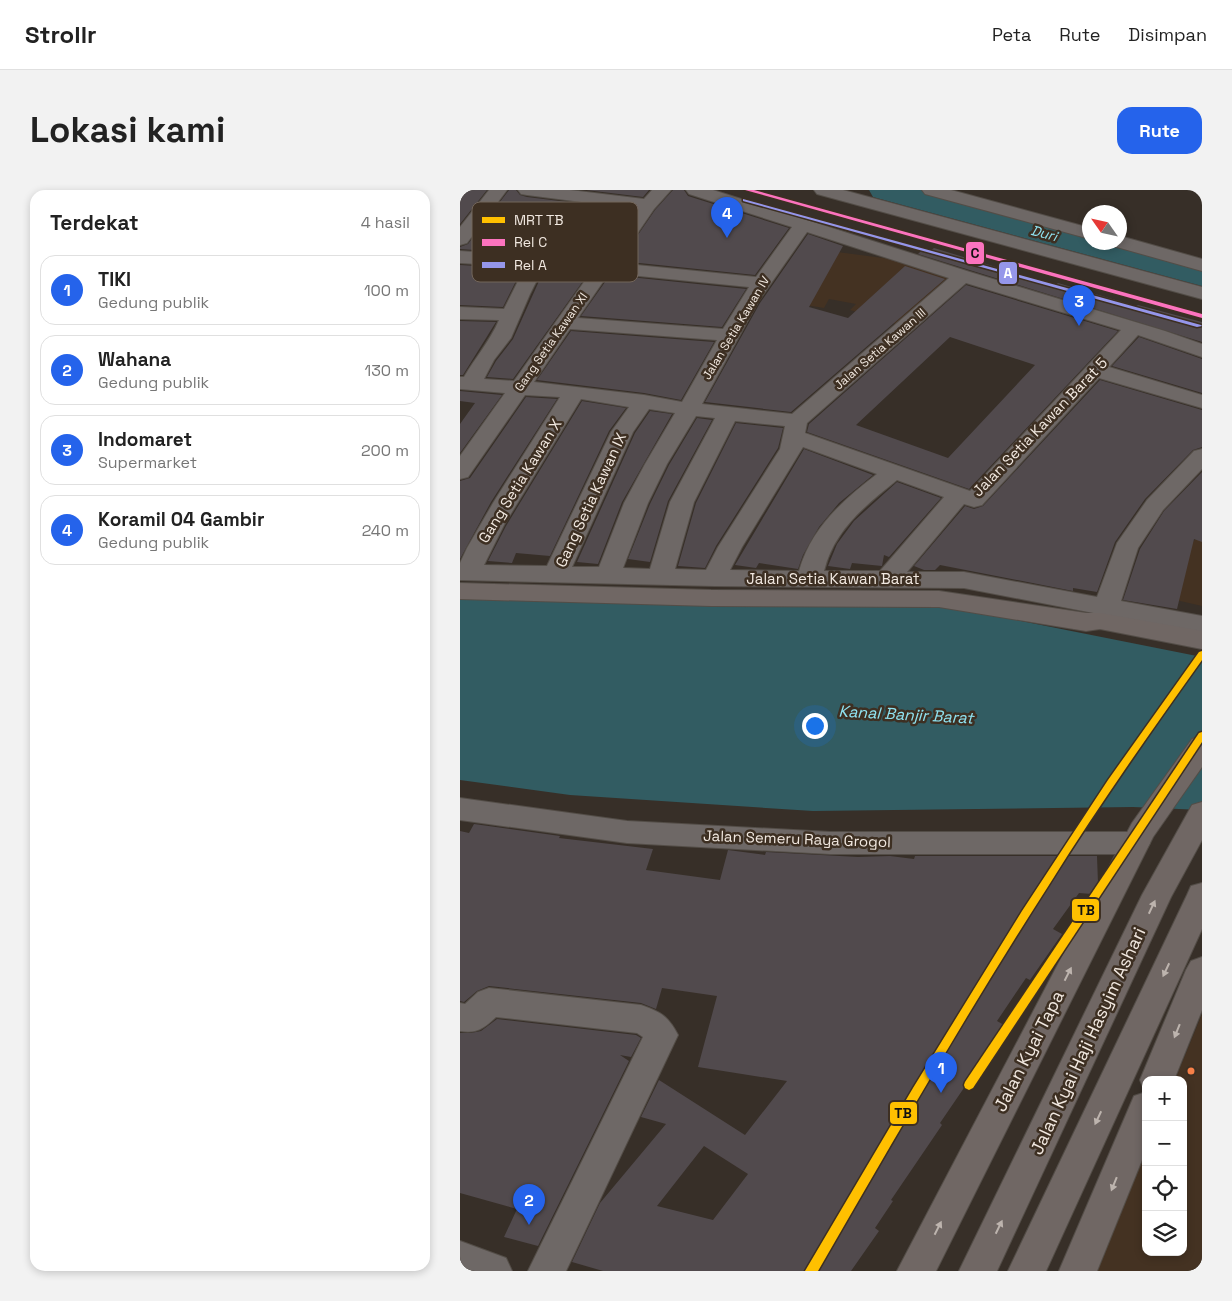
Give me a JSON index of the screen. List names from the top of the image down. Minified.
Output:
{"streets":{"main road":["Jalan Setia Kawan Barat","Jalan Kyai Haji Hasyim Ashari","Jalan Kyai Tapa"],"street":["Jalan Setia Kawan IV","Gang Setia Kawan XI","Jalan Setia Kawan III","Jalan Setia Kawan Barat 5","Gang Setia Kawan X","Gang Setia Kawan IX","Jalan Semeru Raya Grogol"]},"crossings":[["Jalan Setia Kawan IV","Jalan Setia Kawan Barat 5"],["Jalan Setia Kawan IV","Jalan Setia Kawan Barat"],["Gang Setia Kawan XI","Jalan Setia Kawan Barat 5"],["Jalan Setia Kawan III","Jalan Setia Kawan Barat 5"],["Jalan Setia Kawan Barat 5","Gang Setia Kawan X"],["Jalan Setia Kawan Barat 5","Gang Setia Kawan IX"],["Gang Setia Kawan X","Jalan Setia Kawan Barat"],["Gang Setia Kawan IX","Jalan Setia Kawan Barat"],["Jalan Semeru Raya Grogol","Jalan Kyai Tapa"]],"water":["Duri","Kanal Banjir Barat"],"lines":["rail line C","rail line A","metro line TB"],"legend":["MRT TB","Rel C","Rel A"],"north":"top left","page":{"header":"Strollr","nav":["Peta","Rute","Disimpan"],"buttons":"Rute","title":"Lokasi kami","heading":["Terdekat","4 hasil"],"pins":["4","3","1","2"],"list":[{"mark":"1","name":"TIKI","note":"Gedung publik","value":"100 m"},{"mark":"2","name":"Wahana","note":"Gedung publik","value":"130 m"},{"mark":"3","name":"Indomaret","note":"Supermarket","value":"200 m"},{"mark":"4","name":"Koramil 04 Gambir","note":"Gedung publik","value":"240 m"}],"map_buttons":["+","−"]}}
